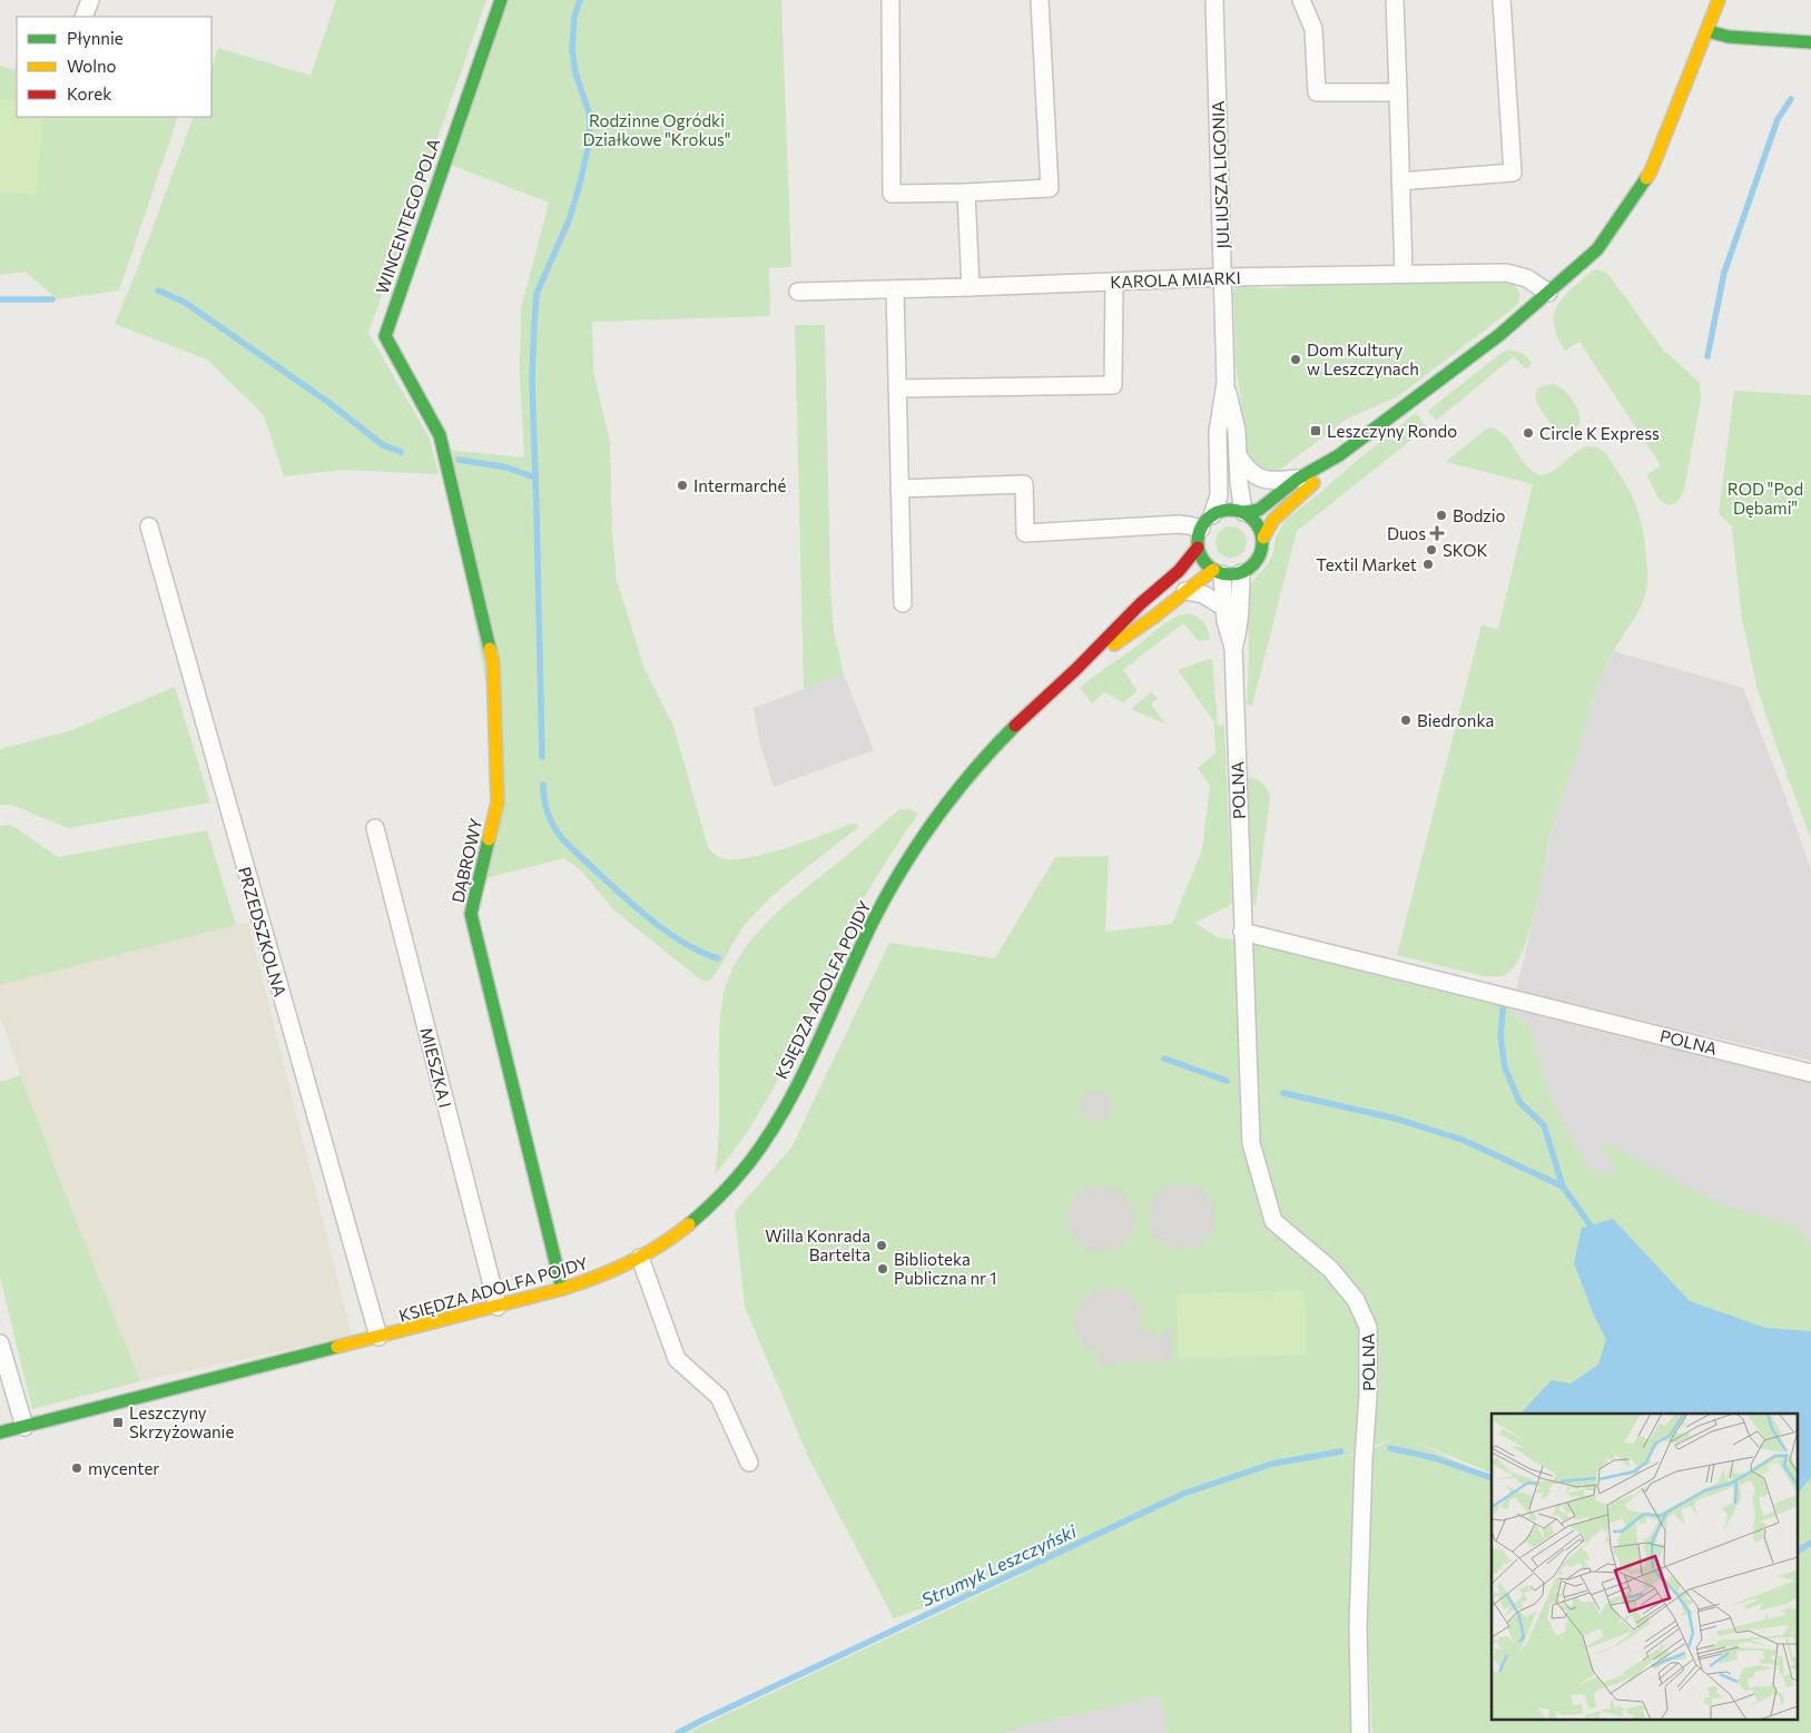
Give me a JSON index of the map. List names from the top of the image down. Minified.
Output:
{"streets":{"street":["JULIUSZA LIGONIA","WINCENTEGO POLA","KAROLA MIARKI","POLNA","DĄBROWY","PRZEDSZKOLNA","KSIĘDZA ADOLFA POJDY","MIESZKA I"]},"crossings":[["JULIUSZA LIGONIA","KAROLA MIARKI"],["JULIUSZA LIGONIA","POLNA"],["JULIUSZA LIGONIA","KSIĘDZA ADOLFA POJDY"],["WINCENTEGO POLA","DĄBROWY"],["POLNA","KSIĘDZA ADOLFA POJDY"],["DĄBROWY","KSIĘDZA ADOLFA POJDY"],["PRZEDSZKOLNA","KSIĘDZA ADOLFA POJDY"],["KSIĘDZA ADOLFA POJDY","MIESZKA I"]],"water":["Strumyk Leszczyński"],"parks":["Rodzinne Ogródki Działkowe \"Krokus\"","ROD \"Pod Dębami\""],"places":{"other":["Dom Kultury w Leszczynach","Circle K Express","Intermarché","Bodzio","SKOK","Textil Market","Biedronka","Willa Konrada Bartelta","Biblioteka Publiczna nr 1","mycenter"],"transit":["Leszczyny Rondo","Leszczyny Skrzyżowanie"],"health":["Duos"]},"legend":["Płynnie","Wolno","Korek"]}
